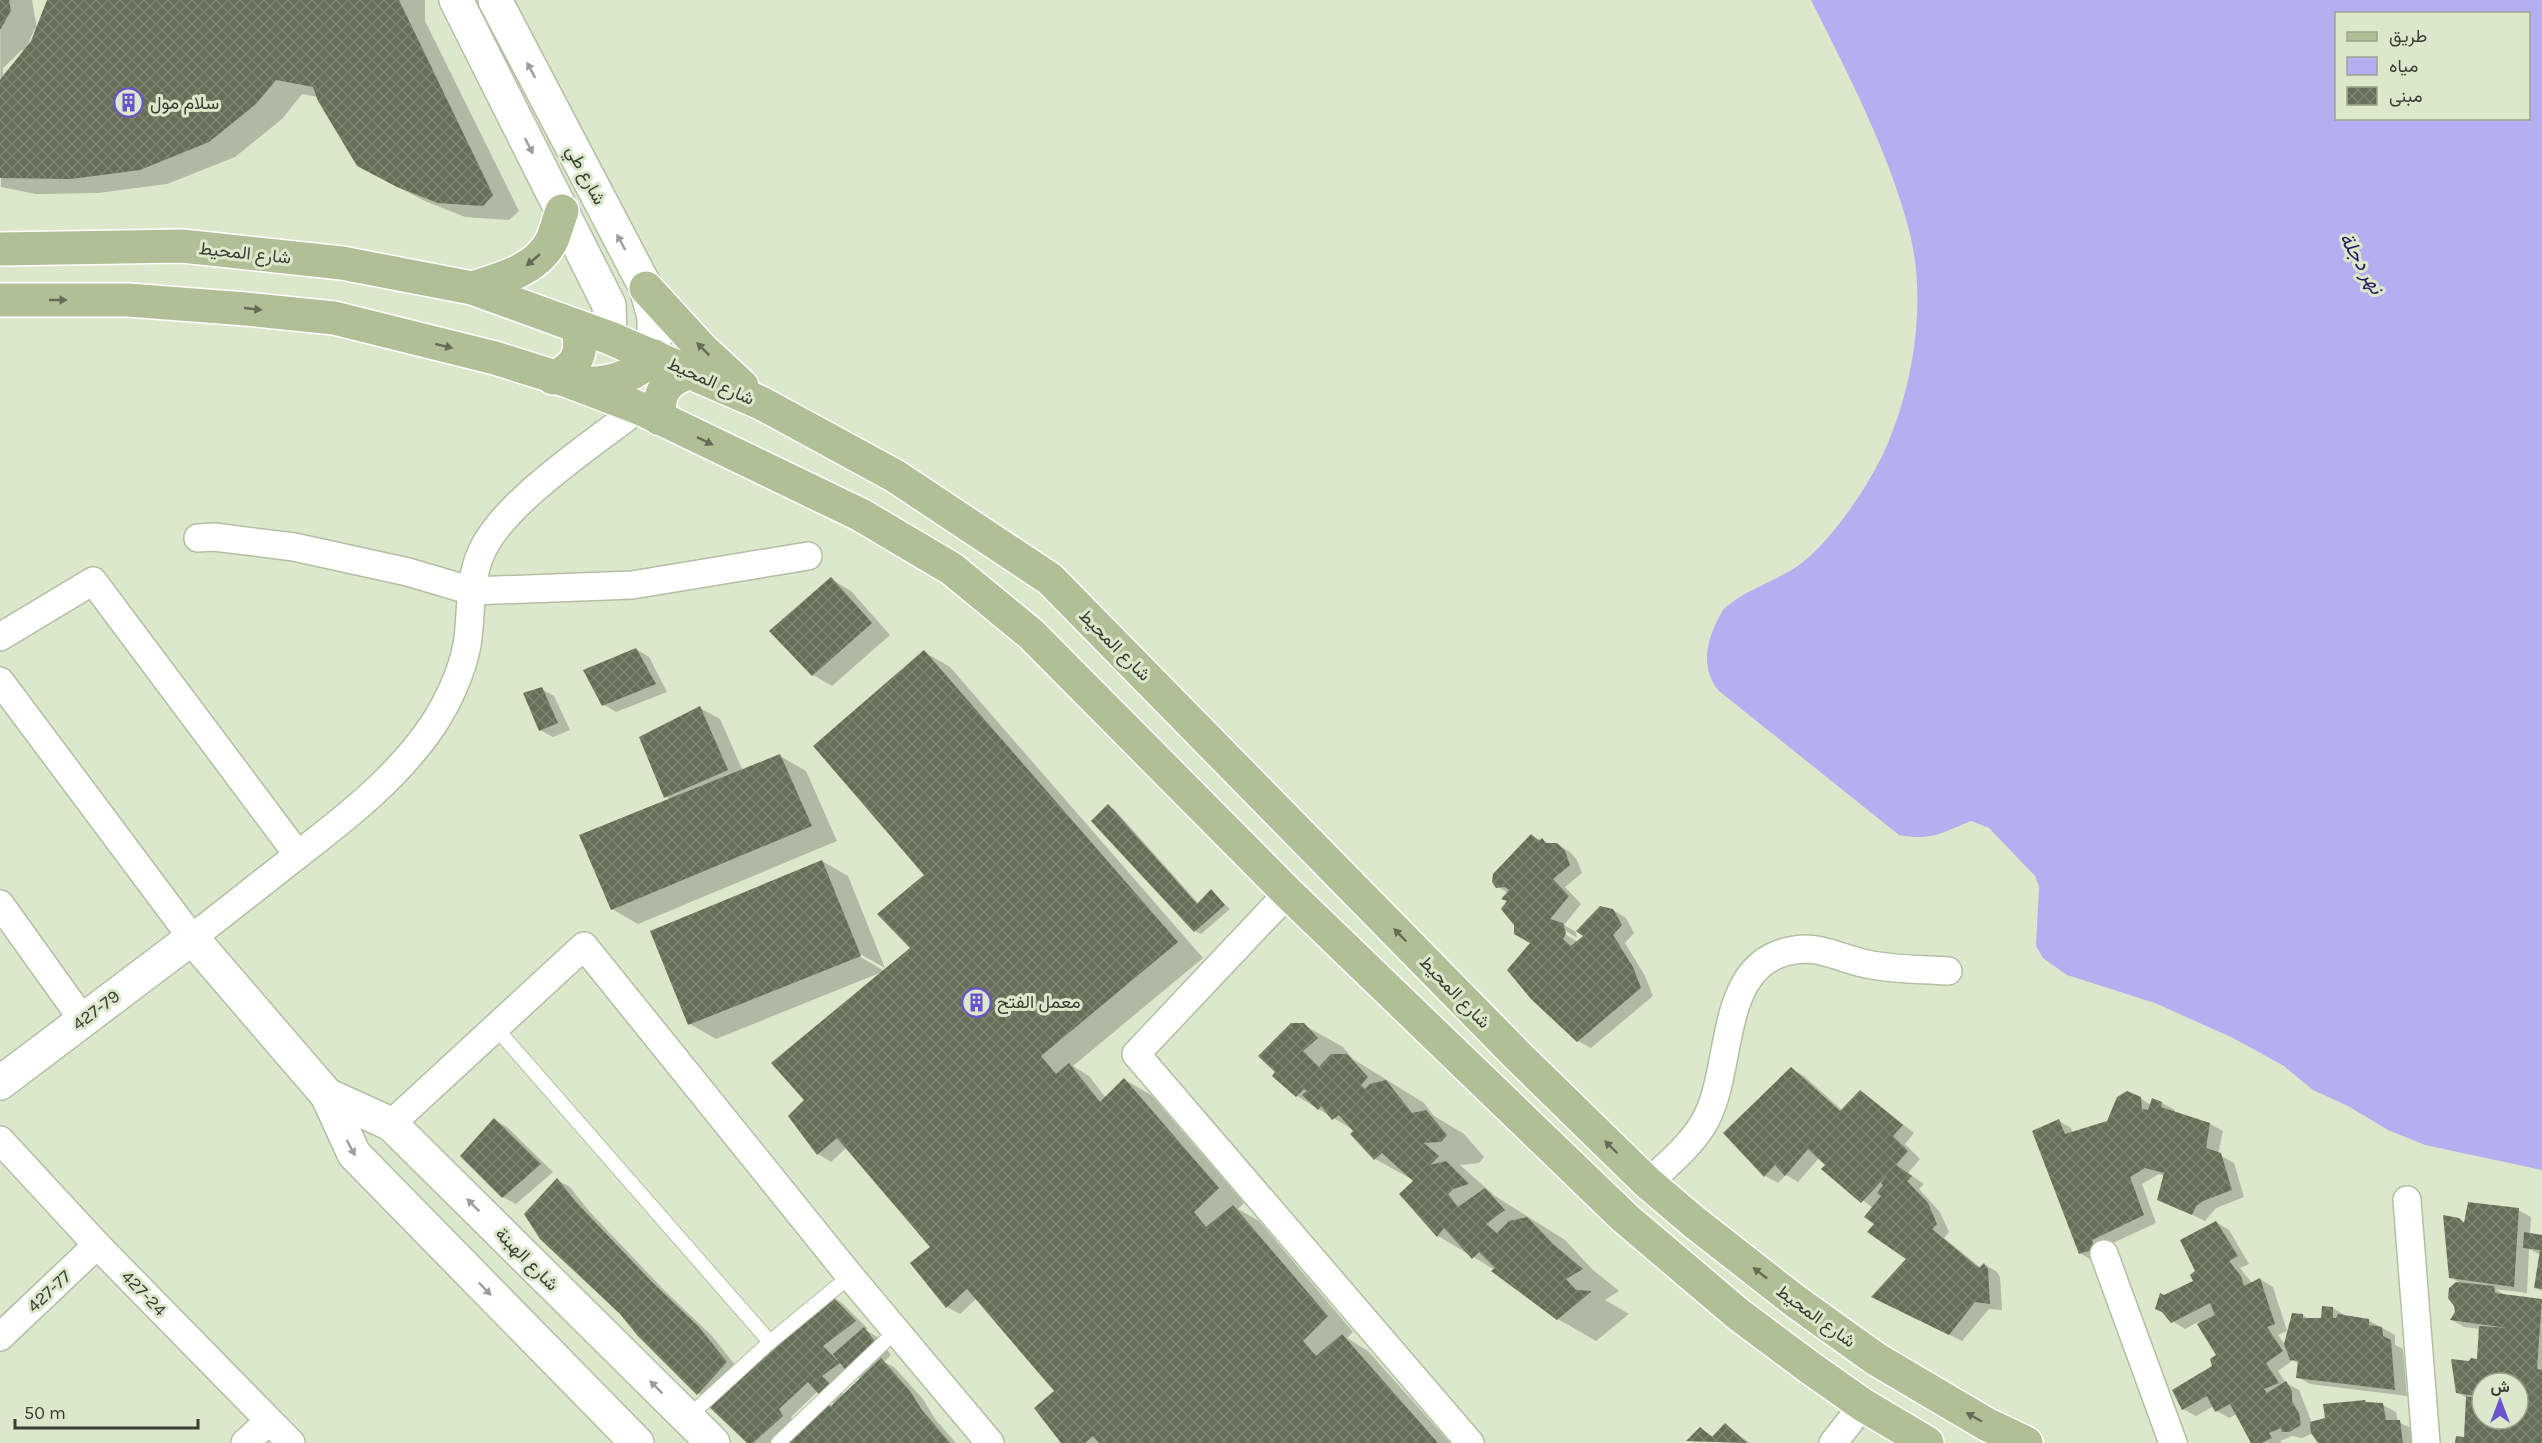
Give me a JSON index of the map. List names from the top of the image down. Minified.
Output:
{"streets":{"main road":["شارع المحيط"],"street":["شارع طي","427-79","شارع الهبنة","427-77","427-24"]},"crossings":[["شارع طي","شارع المحيط"],["427-79","شارع الهبنة"],["427-77","427-24"]],"water":["نهر دجلة"],"places":{"building":["سلام مول","معمل الفتح"]},"legend":["طريق","مياه","مبنى"],"scale_bar":"50 m","north":"top"}
